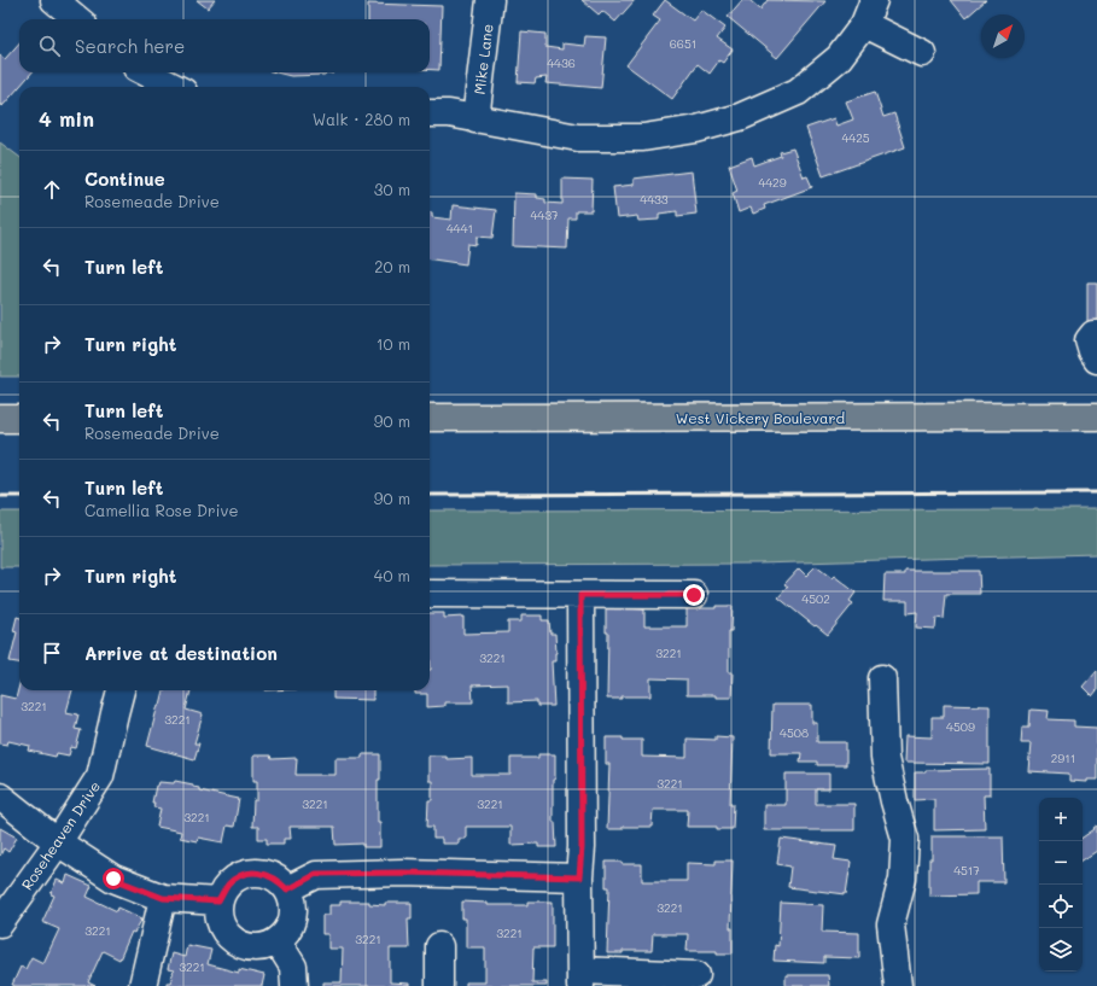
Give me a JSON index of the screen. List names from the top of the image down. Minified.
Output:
{"streets":{"main road":["West Vickery Boulevard"],"street":["Mike Lane","Roseheaven Drive"]},"house_numbers":["6651","4436","4425","4429","4433","4437","4441","4502","3221","3221","3221","3221","4509","4508","2911","3221","3221","3221","3221","4517","3221","3221","3221","3221","3221"],"north":"top right","page":{"search":"Search here","heading":["4 min","Walk · 280 m"],"list":[["Continue","Rosemeade Drive","30 m"],["Turn left","20 m"],["Turn right","10 m"],["Turn left","Rosemeade Drive","90 m"],["Turn left","Camellia Rose Drive","90 m"],["Turn right","40 m"],"Arrive at destination"],"map_buttons":["+","−"]}}
